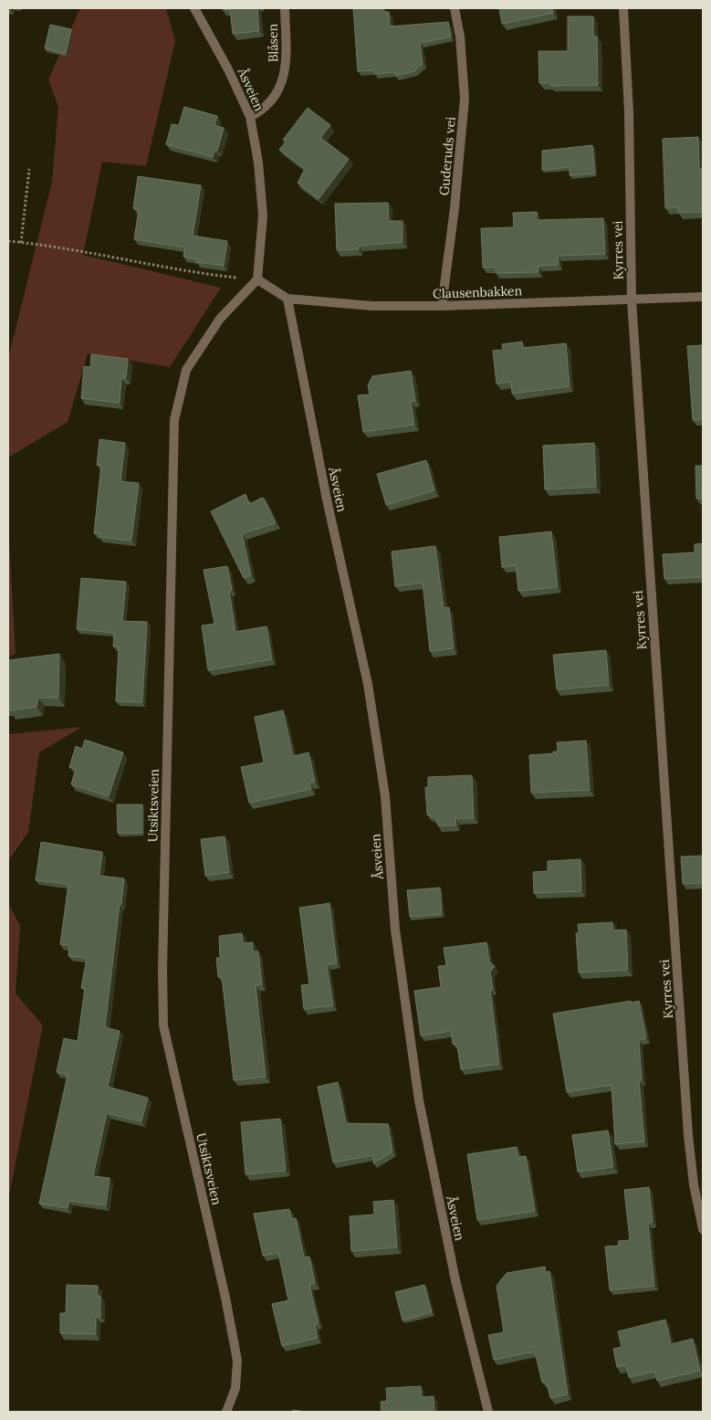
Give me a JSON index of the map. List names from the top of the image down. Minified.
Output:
{"streets":{"street":["Blåsen","Åsveien","Guderuds vei","Kyrres vei","Clausenbakken","Utsiktsveien"]},"crossings":[["Blåsen","Åsveien"],["Åsveien","Clausenbakken"],["Åsveien","Utsiktsveien"],["Guderuds vei","Clausenbakken"],["Kyrres vei","Clausenbakken"],["Clausenbakken","Utsiktsveien"]]}
